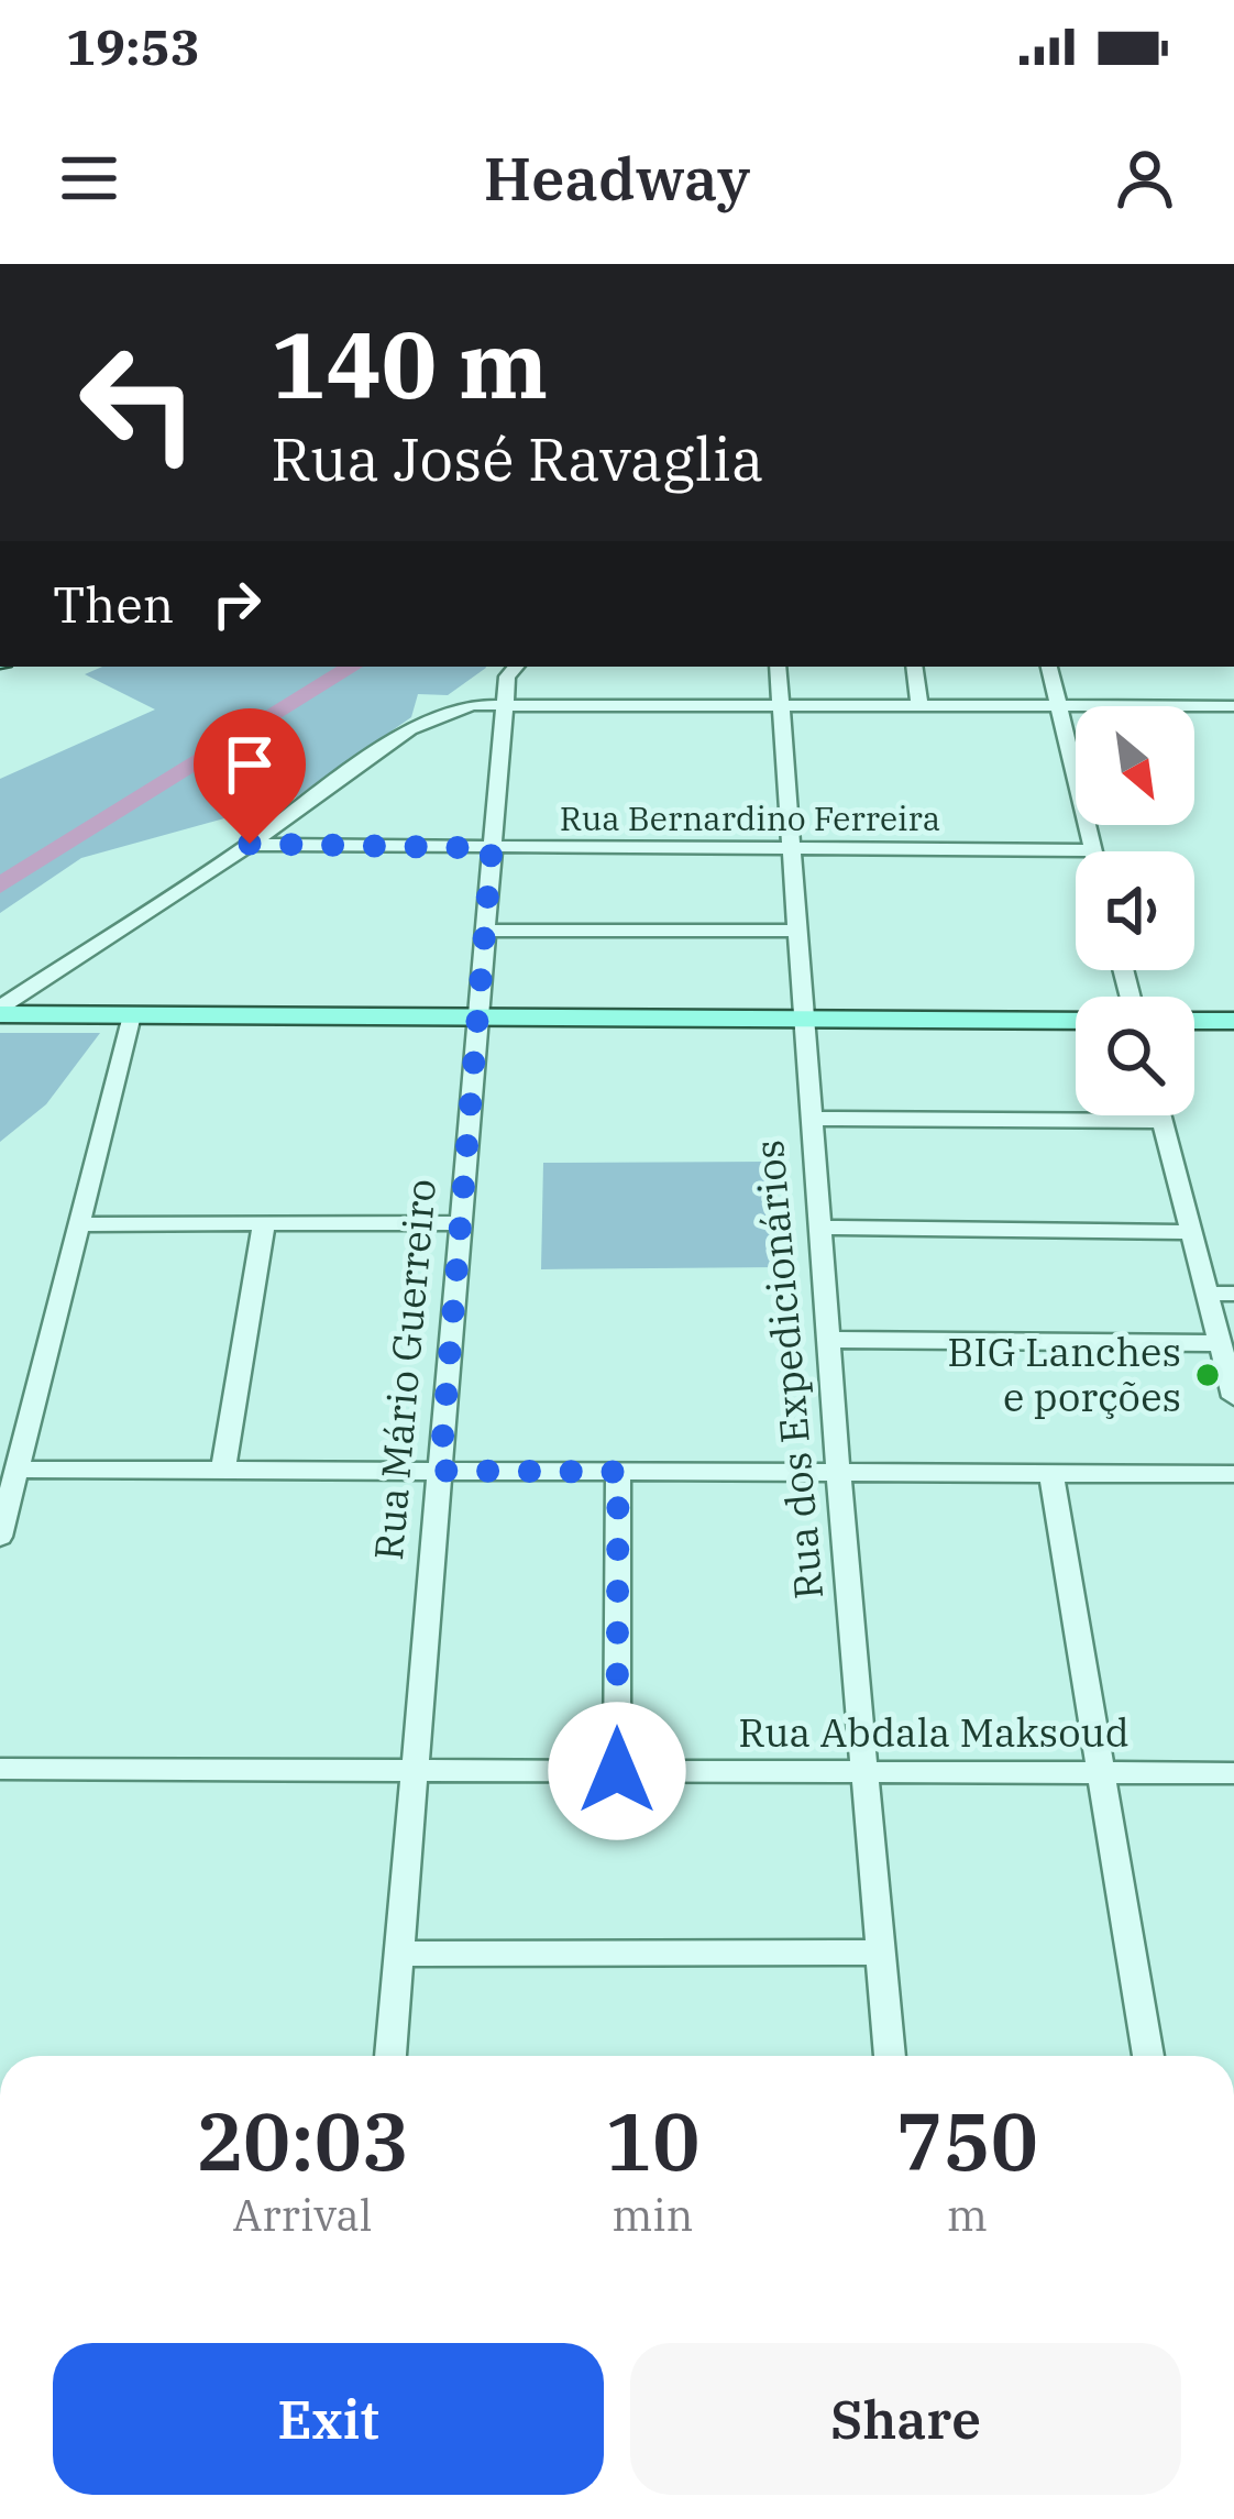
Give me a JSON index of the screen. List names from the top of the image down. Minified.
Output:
{"streets":{"street":["Rua Bernardino Ferreira","Rua Mário Guerreiro","Rua dos Expedicionários","Rua Abdala Maksoud"]},"crossings":[["Rua Bernardino Ferreira","Rua Mário Guerreiro"],["Rua Bernardino Ferreira","Rua dos Expedicionários"],["Rua Mário Guerreiro","Rua Abdala Maksoud"],["Rua dos Expedicionários","Rua Abdala Maksoud"]],"places":["BIG Lanches e porções"],"north":"bottom right","page":{"status":"19:53","header":"Headway","turn":["140 m","Rua José Ravaglia"],"then":"Then","eta":["20:03","Arrival","10","min","750","m"],"buttons":["Exit","Share"]}}
